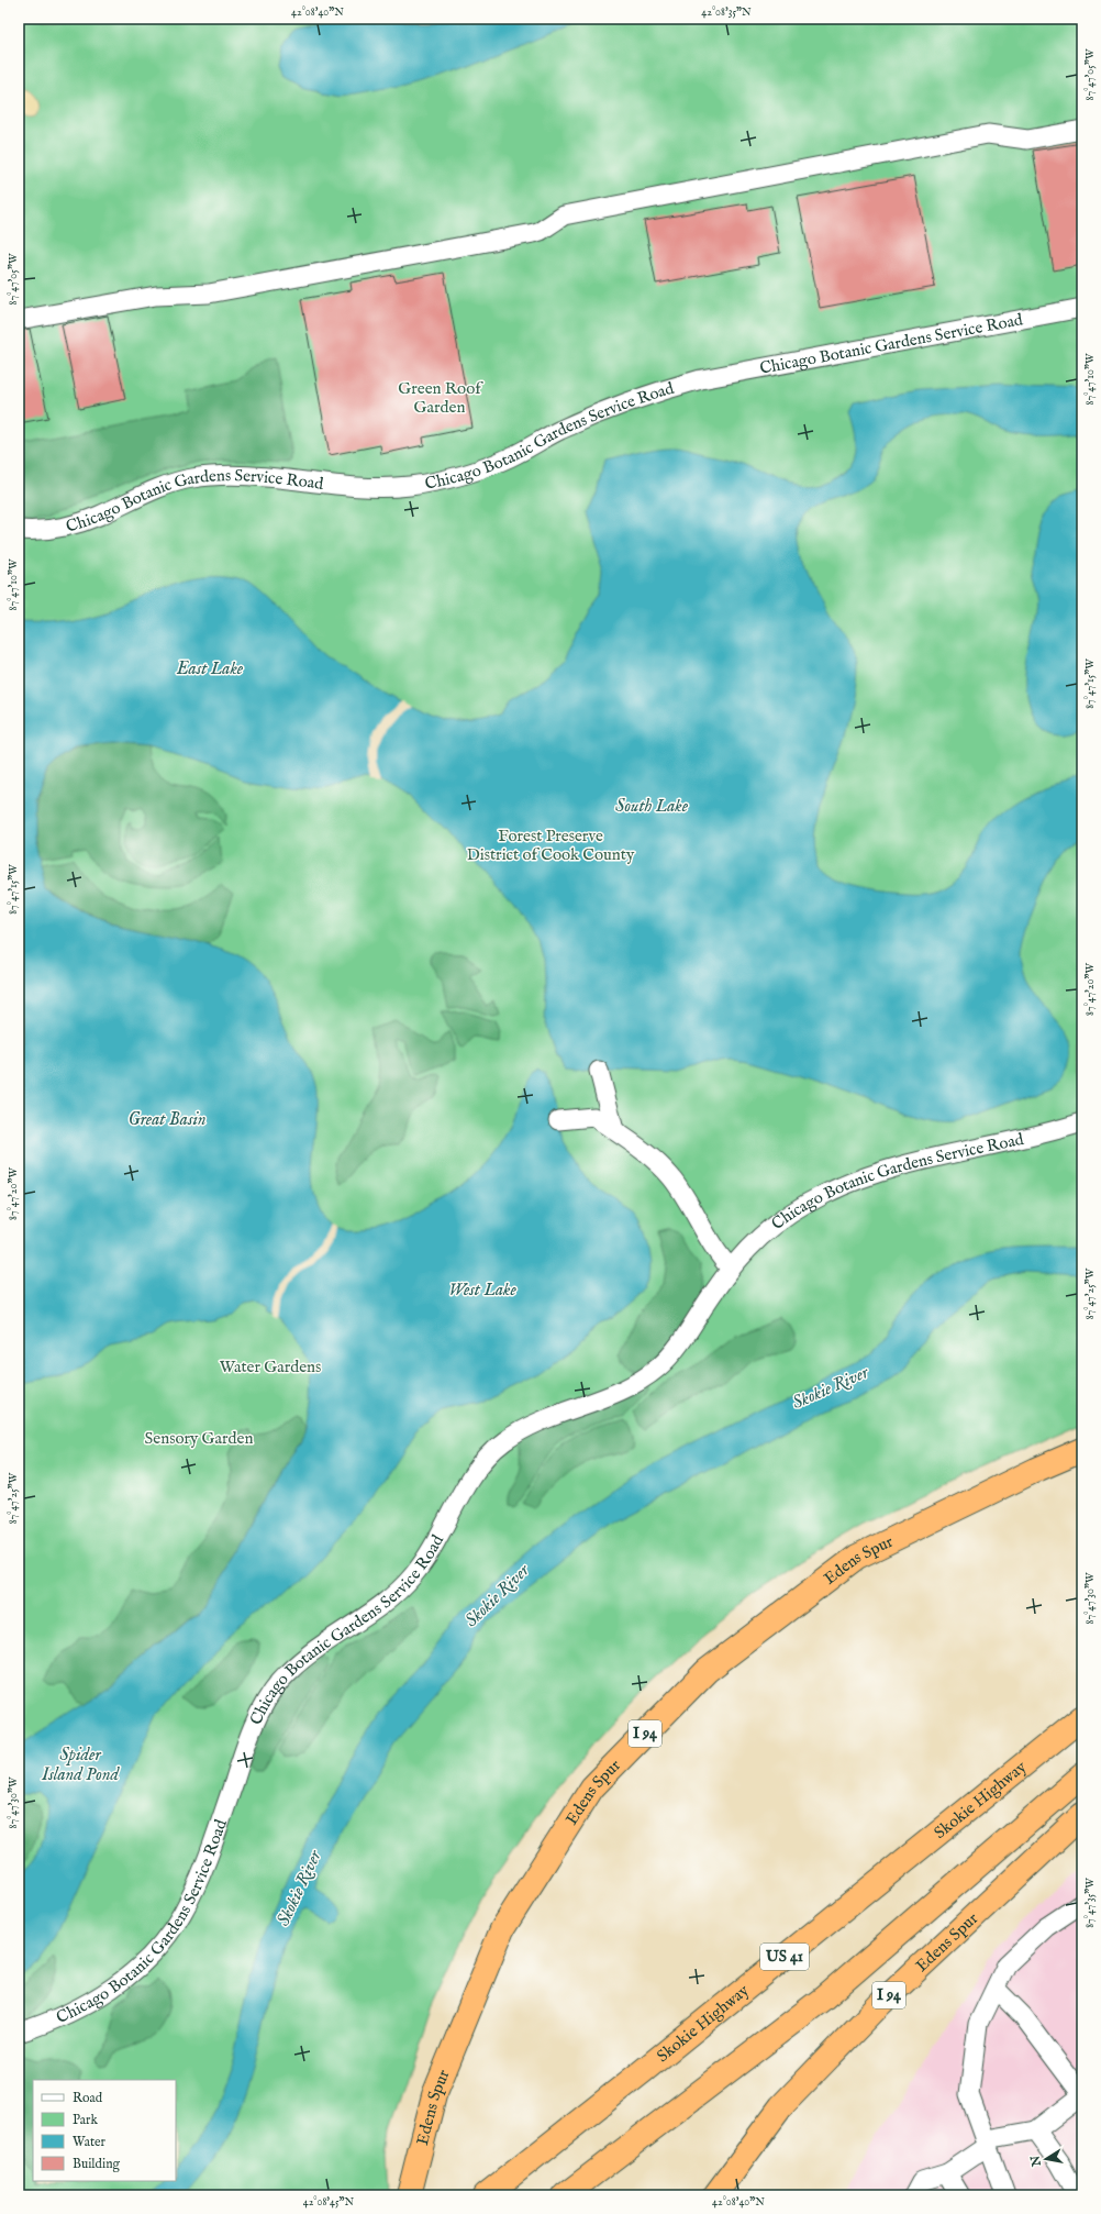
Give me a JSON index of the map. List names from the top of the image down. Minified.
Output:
{"streets":{"highway":["Edens Spur","I 94","Skokie Highway","US 41"],"street":["Chicago Botanic Gardens Service Road"]},"water":["East Lake","South Lake","Great Basin","West Lake","Skokie River","Spider Island Pond"],"parks":["Green Roof Garden","Forest Preserve District of Cook County","Water Gardens","Sensory Garden"],"legend":["Road","Park","Water","Building"],"north":"left","coordinates":["42°08'40\"N","42°08'35\"N","87°47'05\"W","87°47'10\"W","87°47'15\"W","87°47'20\"W","87°47'25\"W","87°47'30\"W","87°47'35\"W","42°08'45\"N"]}
